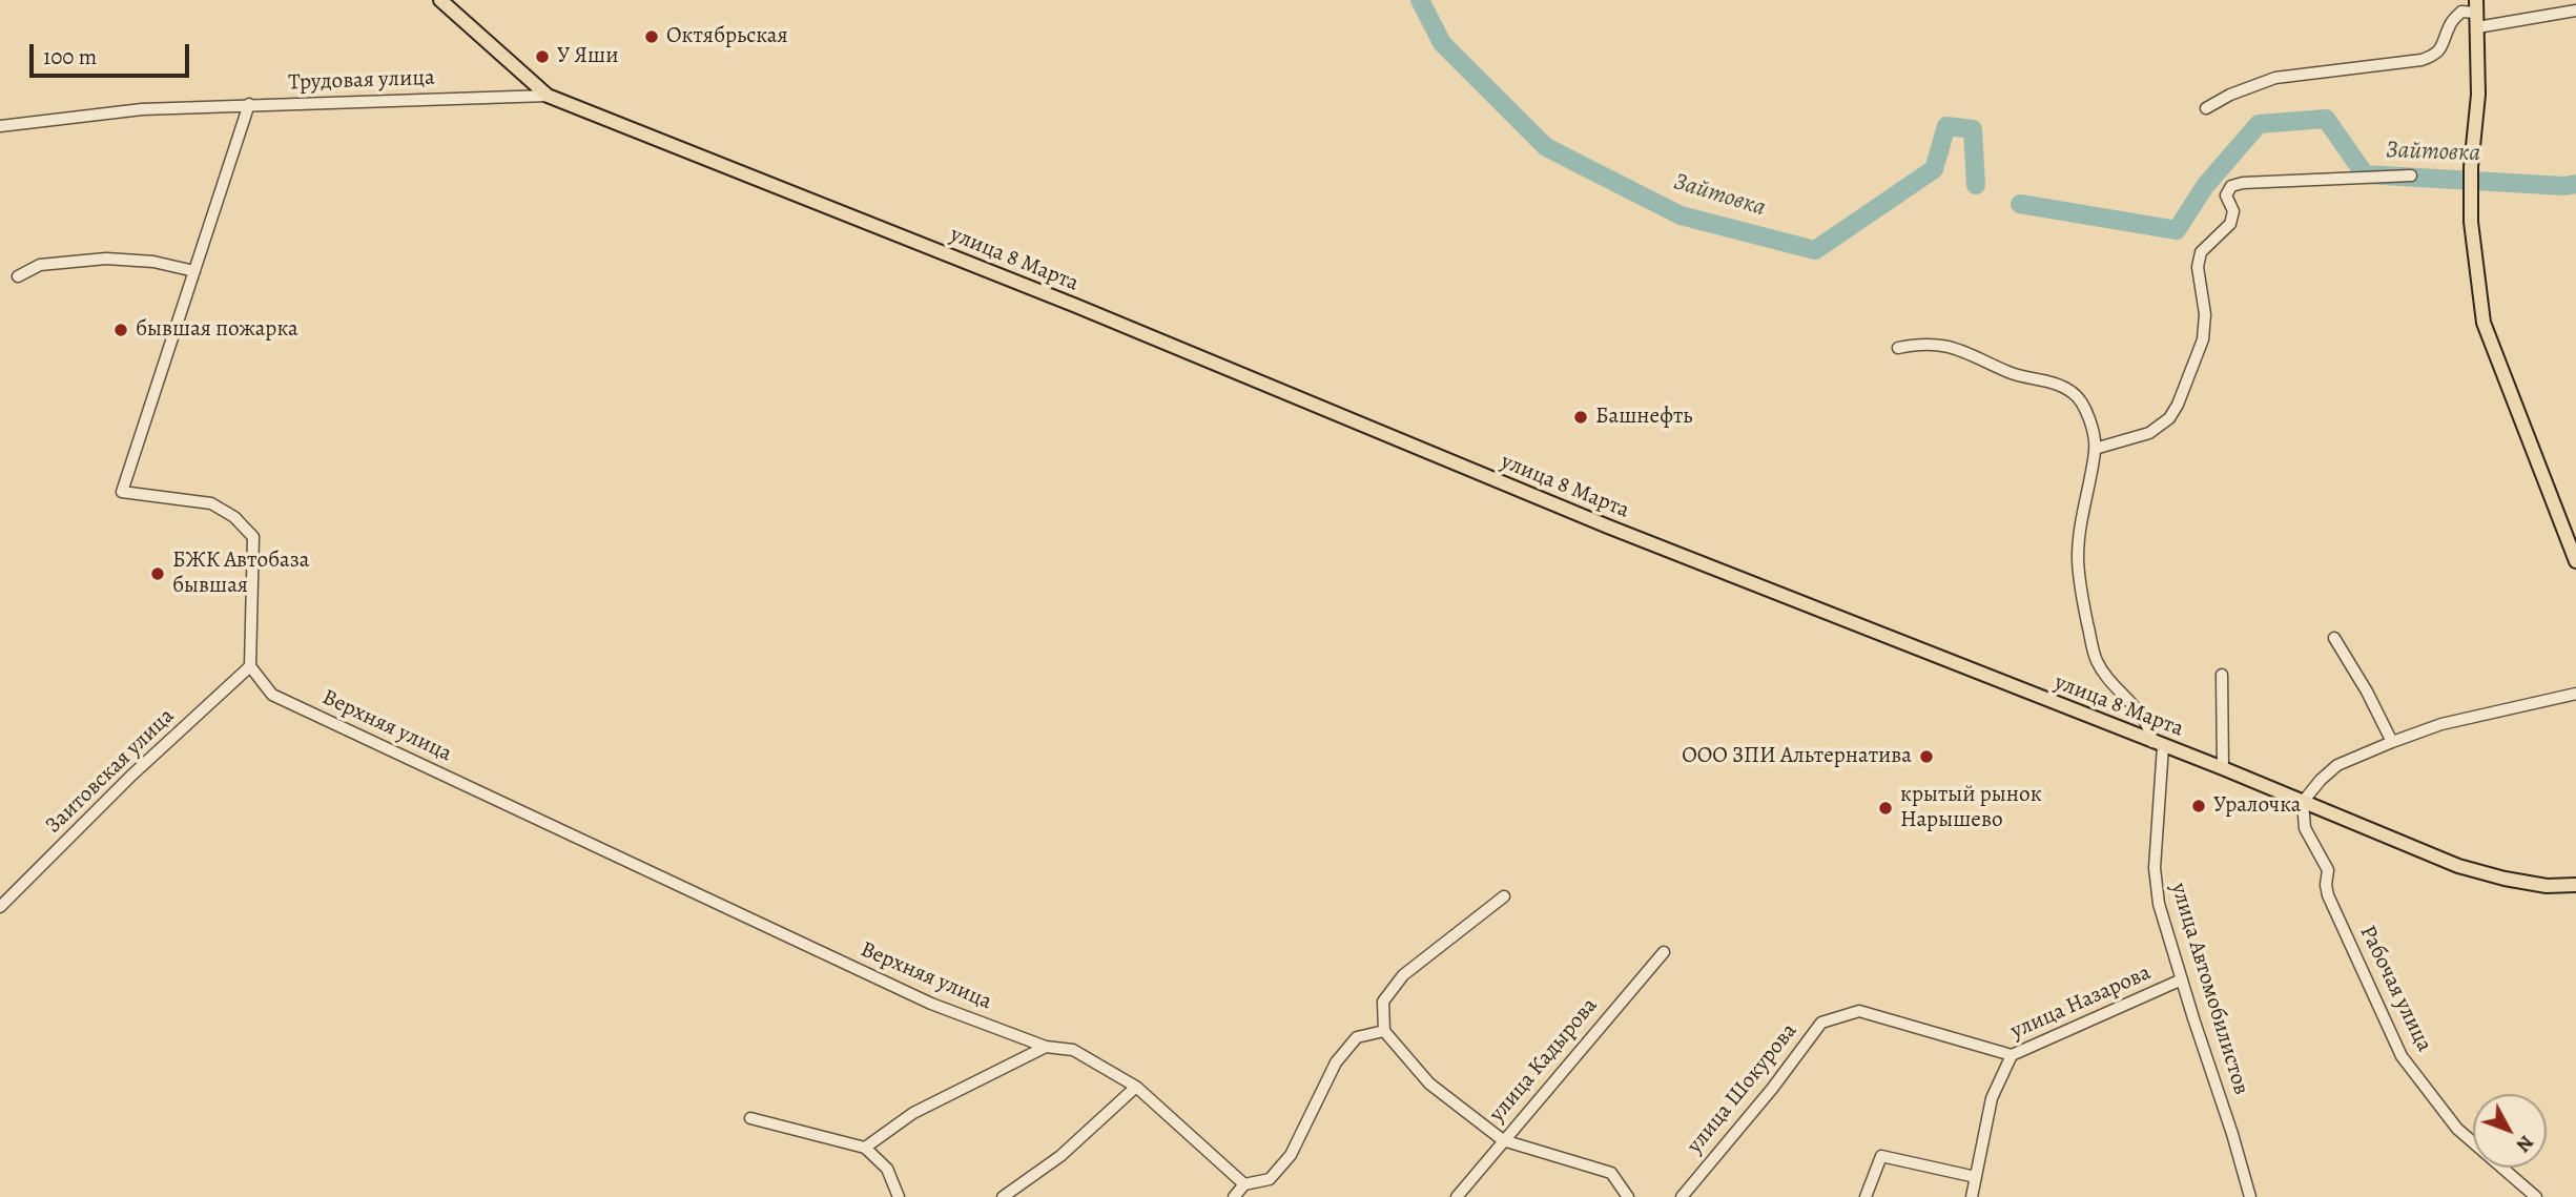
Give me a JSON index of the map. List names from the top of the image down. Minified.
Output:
{"streets":{"main road":["улица 8 Марта"],"street":["Трудовая улица","Верхняя улица","Заитовская улица","улица Автомобилистов","Рабочая улица","улица Назарова","улица Кадырова","улица Шокурова"]},"crossings":[["Трудовая улица","улица 8 Марта"],["улица 8 Марта","улица Автомобилистов"],["улица 8 Марта","Рабочая улица"],["Верхняя улица","Заитовская улица"],["улица Автомобилистов","улица Назарова"],["улица Назарова","улица Шокурова"]],"water":["Зайтовка"],"places":["Октябрьская","У Яши","бывшая пожарка","Башнефть","БЖК Автобаза бывшая","ООО ЗПИ Альтернатива","Уралочка","крытый рынок Нарышево"],"scale_bar":"100 m","north":"bottom right"}
